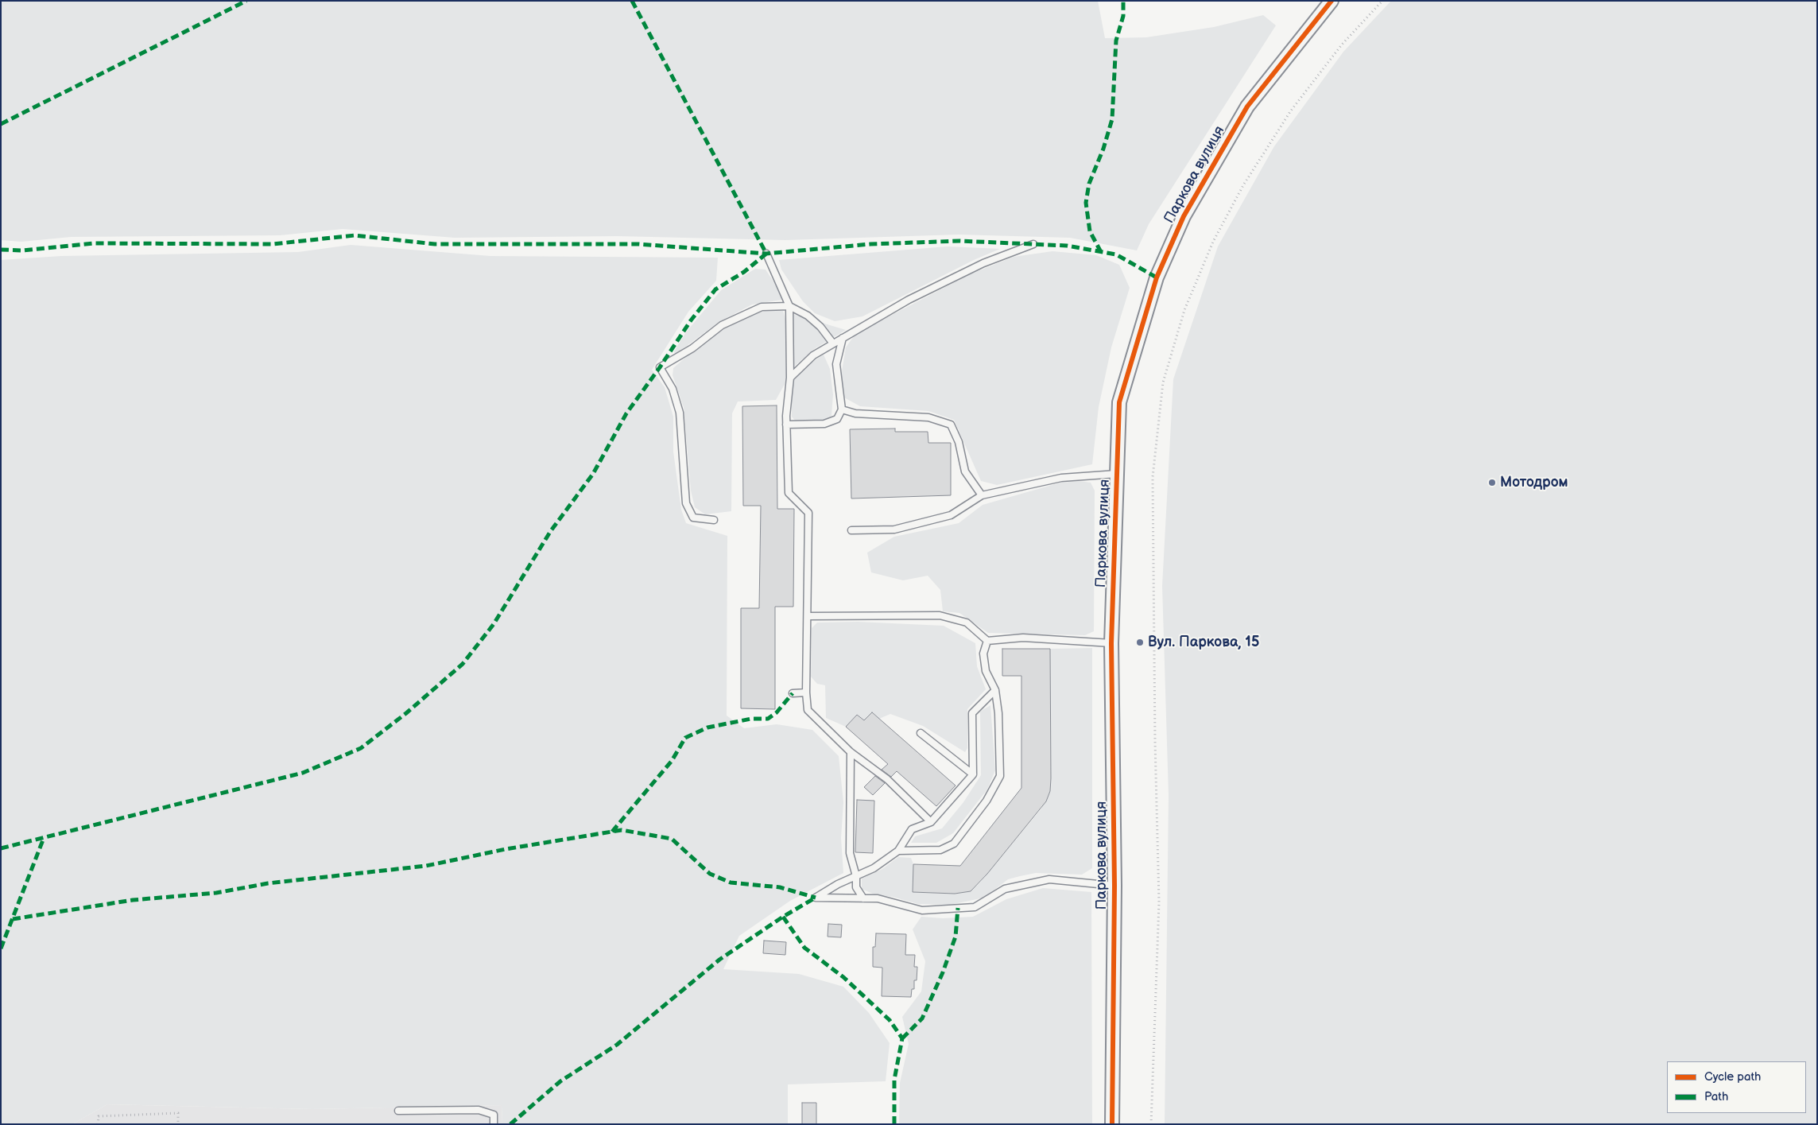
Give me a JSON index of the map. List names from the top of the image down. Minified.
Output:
{"streets":{"street":["Паркова вулиця"]},"places":["Мотодром","Вул. Паркова, 15"],"legend":["Cycle path","Path"]}
